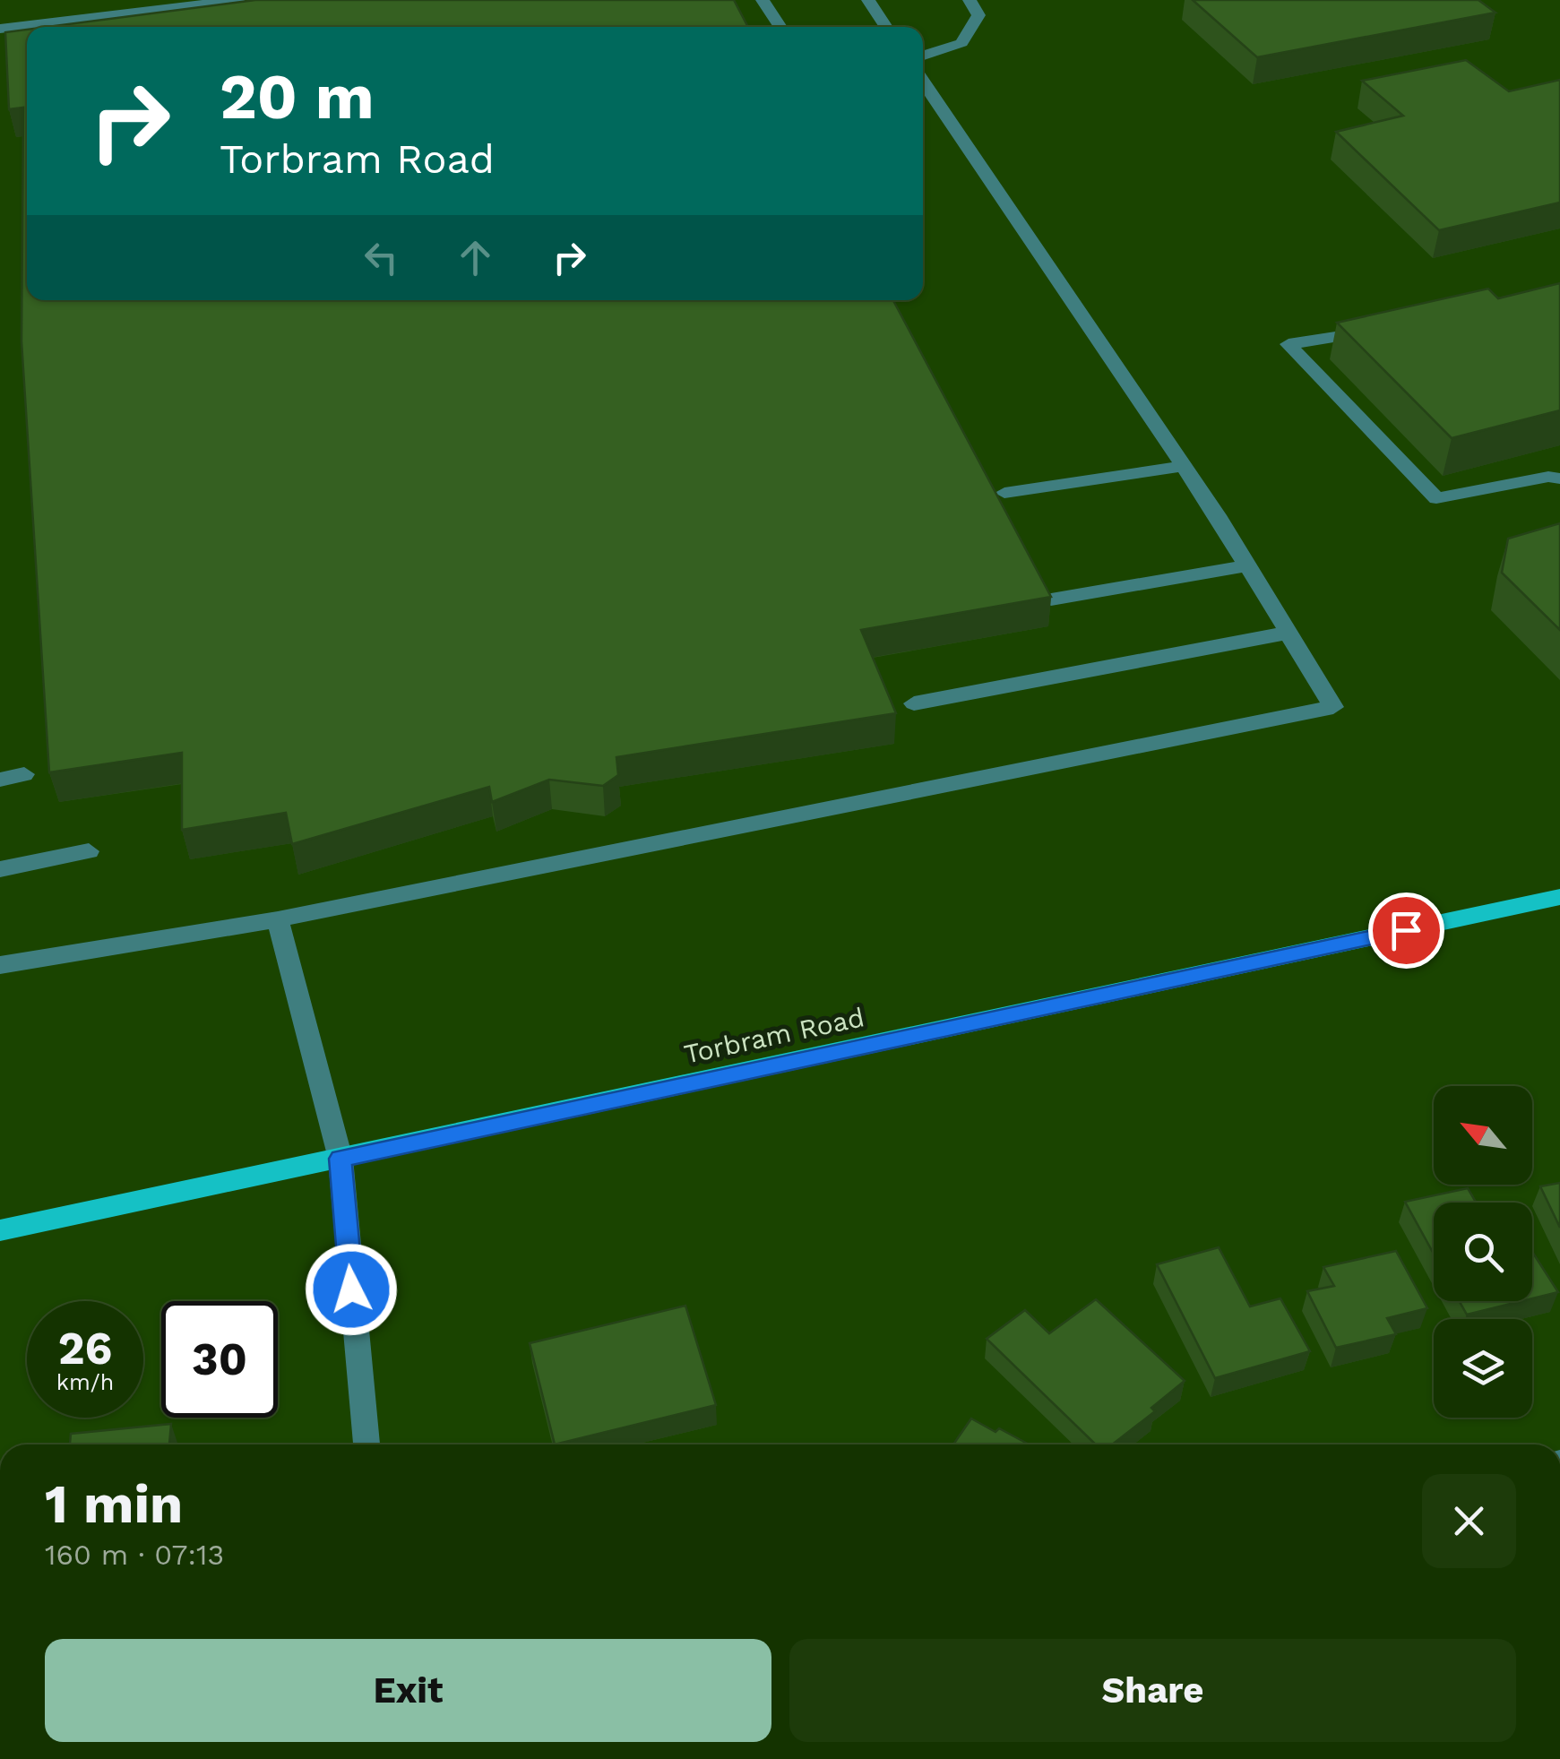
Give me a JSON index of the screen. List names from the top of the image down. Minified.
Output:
{"streets":{"main road":["Torbram Road"]},"north":"top left","page":{"turn":["20 m","Torbram Road"],"speed":"26 km/h","limit":"30","heading":["1 min","160 m · 07:13"],"buttons":["Exit","Share"]}}
